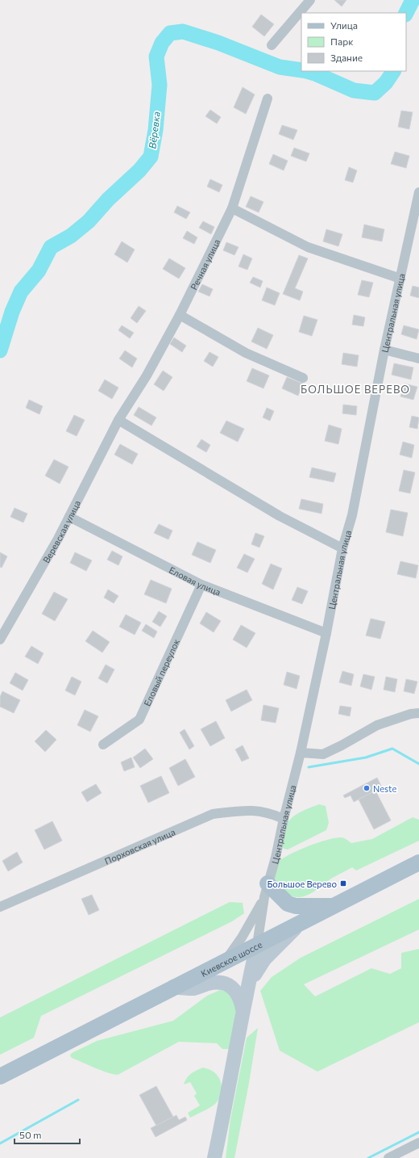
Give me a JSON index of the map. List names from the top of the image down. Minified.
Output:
{"streets":{"main road":["Киевское шоссе"],"street":["Речная улица","Центральная улица","Веревская улица","Еловая улица","Еловый переулок","Порховская улица"]},"crossings":[["Речная улица","Веревская улица"],["Центральная улица","Еловая улица"],["Центральная улица","Порховская улица"],["Центральная улица","Киевское шоссе"],["Веревская улица","Еловая улица"],["Еловая улица","Еловый переулок"]],"districts":["БОЛЬШОЕ ВЕРЕВО"],"water":["Вёревка"],"places":{"other":["Neste"],"transit":["Большое Верево"]},"legend":["Улица","Парк","Здание"],"scale_bar":"50 m"}
